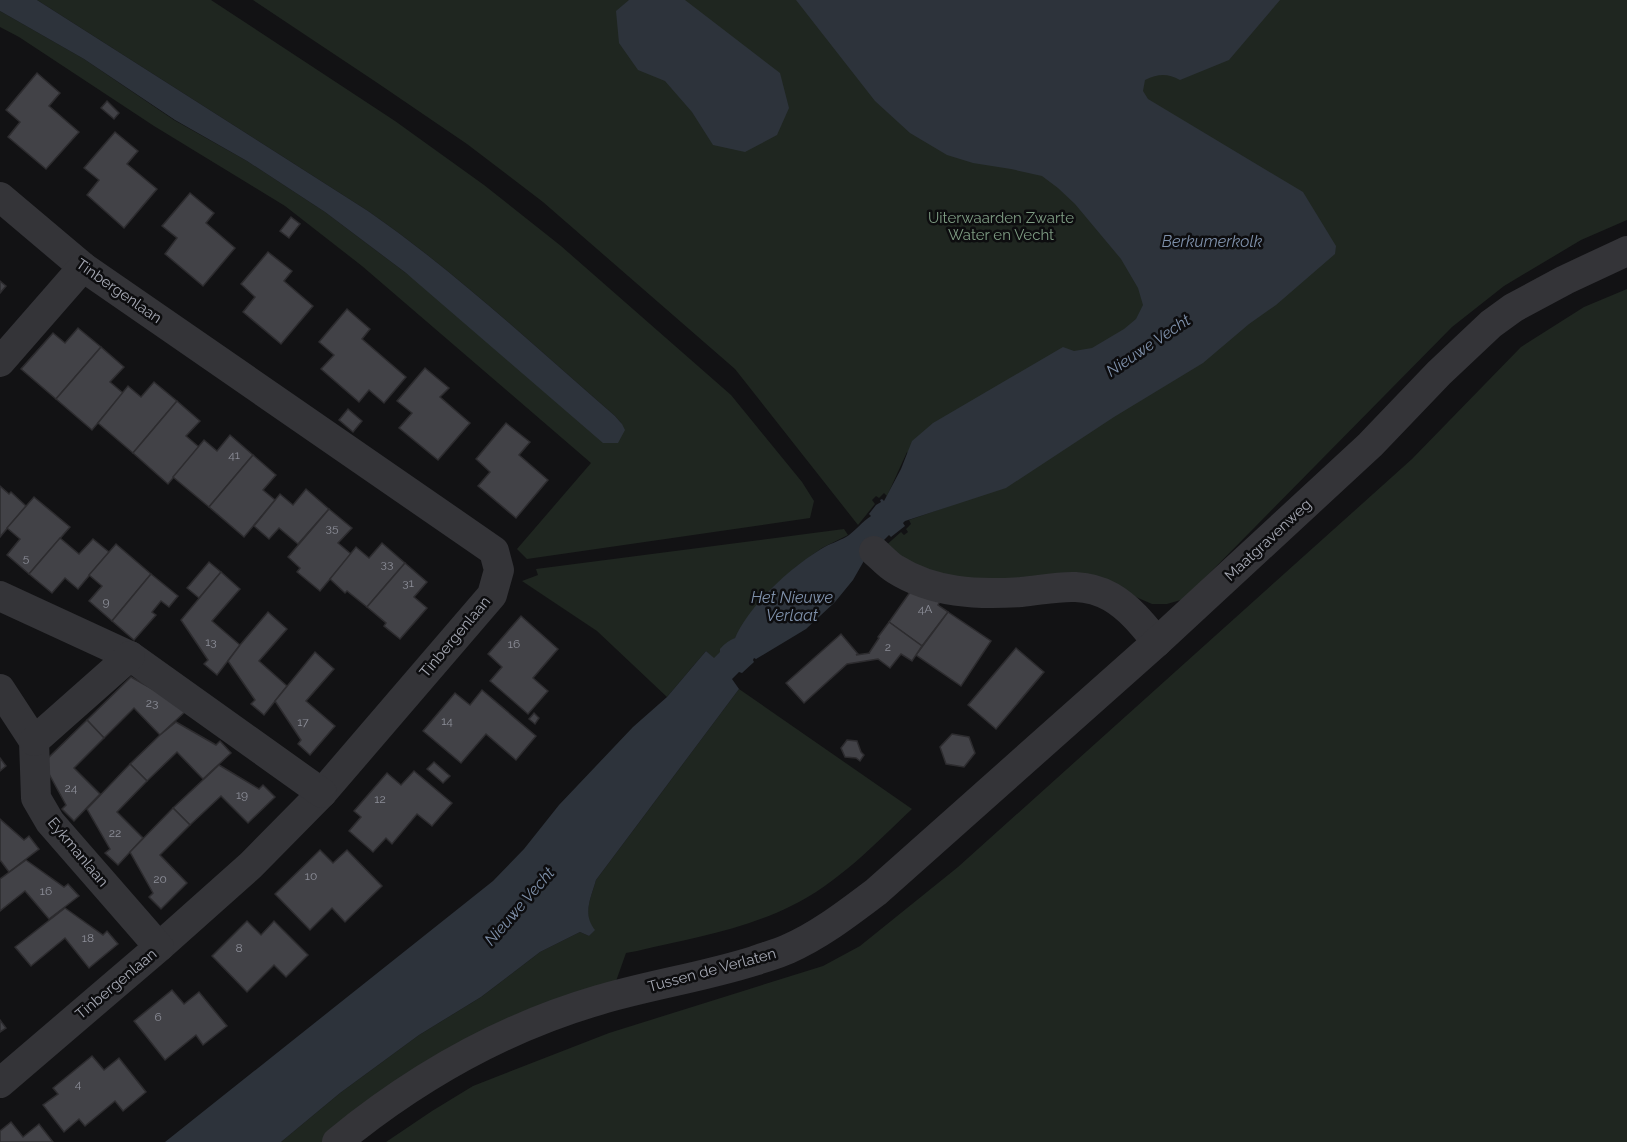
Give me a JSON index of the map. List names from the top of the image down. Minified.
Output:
{"streets":{"street":["Tinbergenlaan","Maatgravenweg","Eykmanlaan","Tussen de Verlaten"]},"crossings":[["Tinbergenlaan","Eykmanlaan"],["Maatgravenweg","Tussen de Verlaten"]],"water":["Berkumerkolk","Nieuwe Vecht","Het Nieuwe Verlaat"],"parks":["Uiterwaarden Zwarte Water en Vecht"],"house_numbers":["41","35","5","33","31","9","4A","13","16","2","23","14","17","24","19","12","22","10","20","16","18","8","6","4"]}
